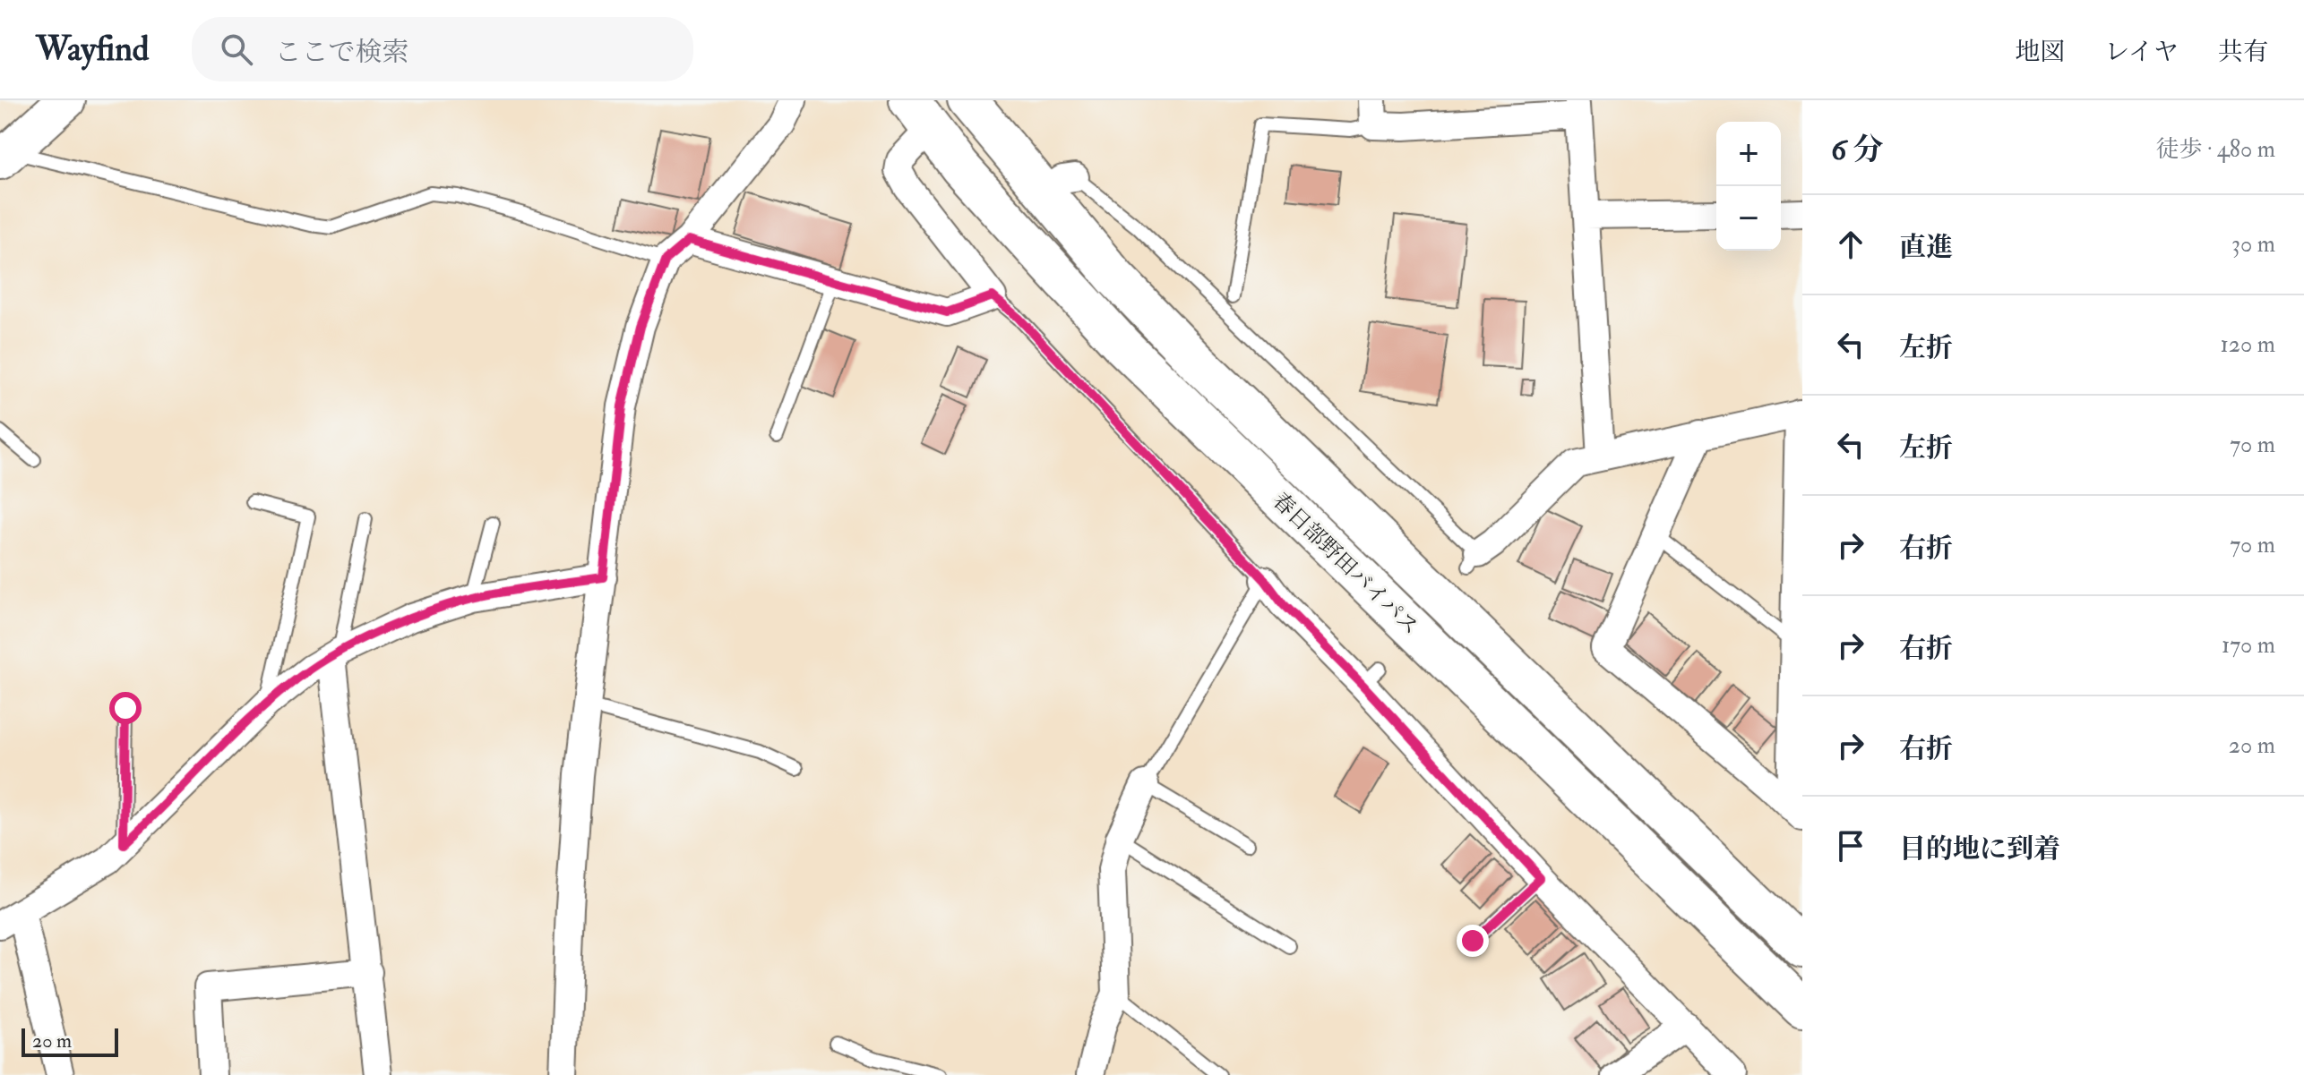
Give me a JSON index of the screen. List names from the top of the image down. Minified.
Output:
{"streets":{"highway":["春日部野田バイパス"]},"scale_bar":"20 m","page":{"header":"Wayfind","search":"ここで検索","nav":["地図","レイヤ","共有"],"heading":["6 分","徒歩 · 480 m"],"map_buttons":["+","−"],"list":[["直進","30 m"],["左折","120 m"],["左折","70 m"],["右折","70 m"],["右折","170 m"],["右折","20 m"],"目的地に到着"],"scale":"20 m"}}
